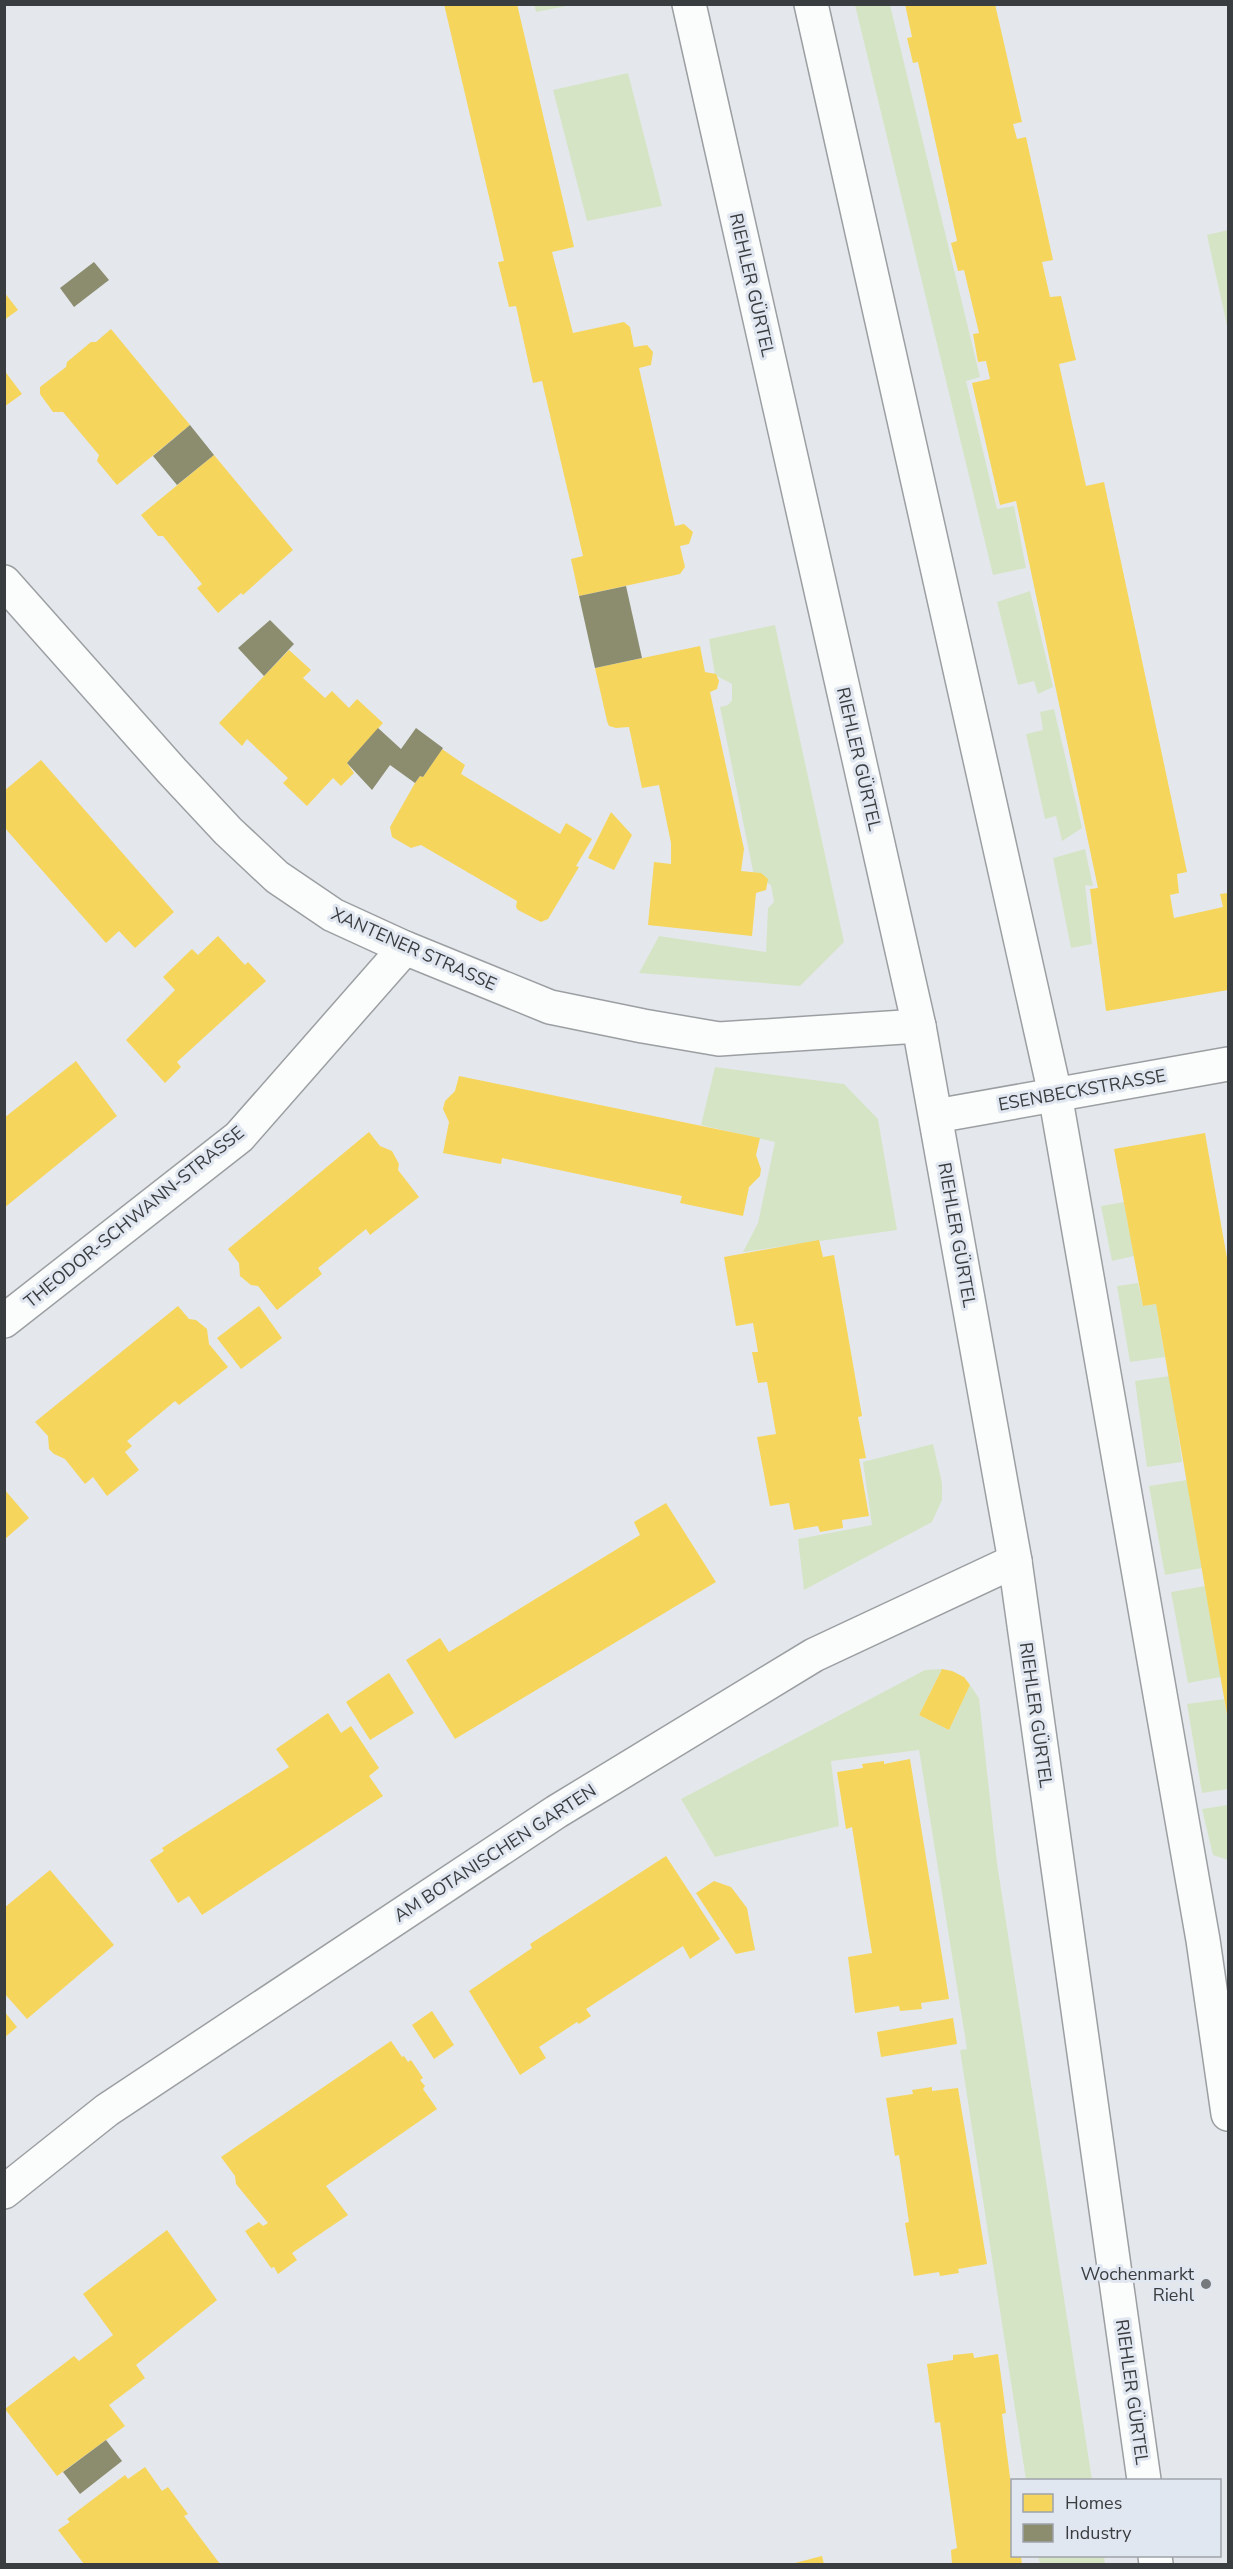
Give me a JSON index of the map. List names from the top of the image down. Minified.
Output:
{"streets":{"street":["RIEHLER GÜRTEL","XANTENER STRASSE","ESENBECKSTRASSE","THEODOR-SCHWANN-STRASSE","AM BOTANISCHEN GARTEN"]},"crossings":[["RIEHLER GÜRTEL","XANTENER STRASSE"],["RIEHLER GÜRTEL","ESENBECKSTRASSE"],["RIEHLER GÜRTEL","AM BOTANISCHEN GARTEN"],["XANTENER STRASSE","THEODOR-SCHWANN-STRASSE"]],"places":["Wochenmarkt Riehl"],"legend":["Homes","Industry"]}
